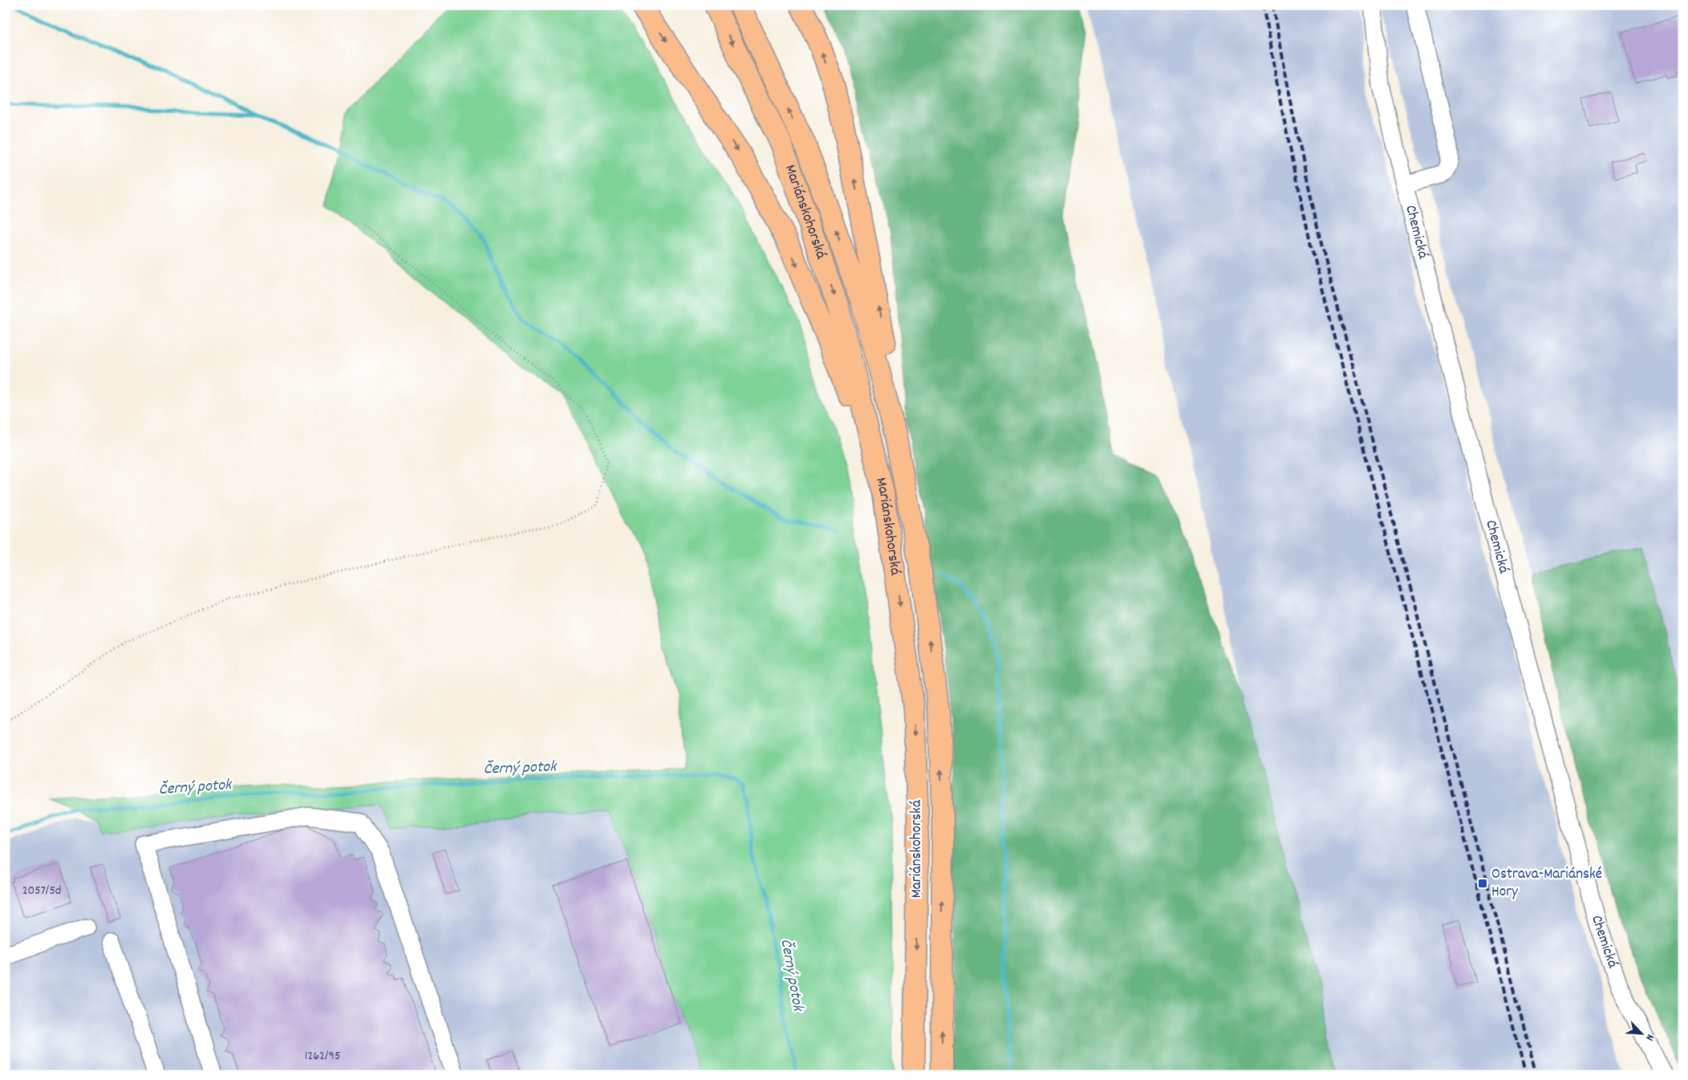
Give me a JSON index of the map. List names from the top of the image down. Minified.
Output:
{"streets":{"main road":["Mariánskohorská"],"street":["Chemická"]},"water":["Černý potok"],"places":{"transit":["Ostrava-Mariánské Hory"]},"house_numbers":["2057/5d","1262/95"],"north":"bottom right"}
